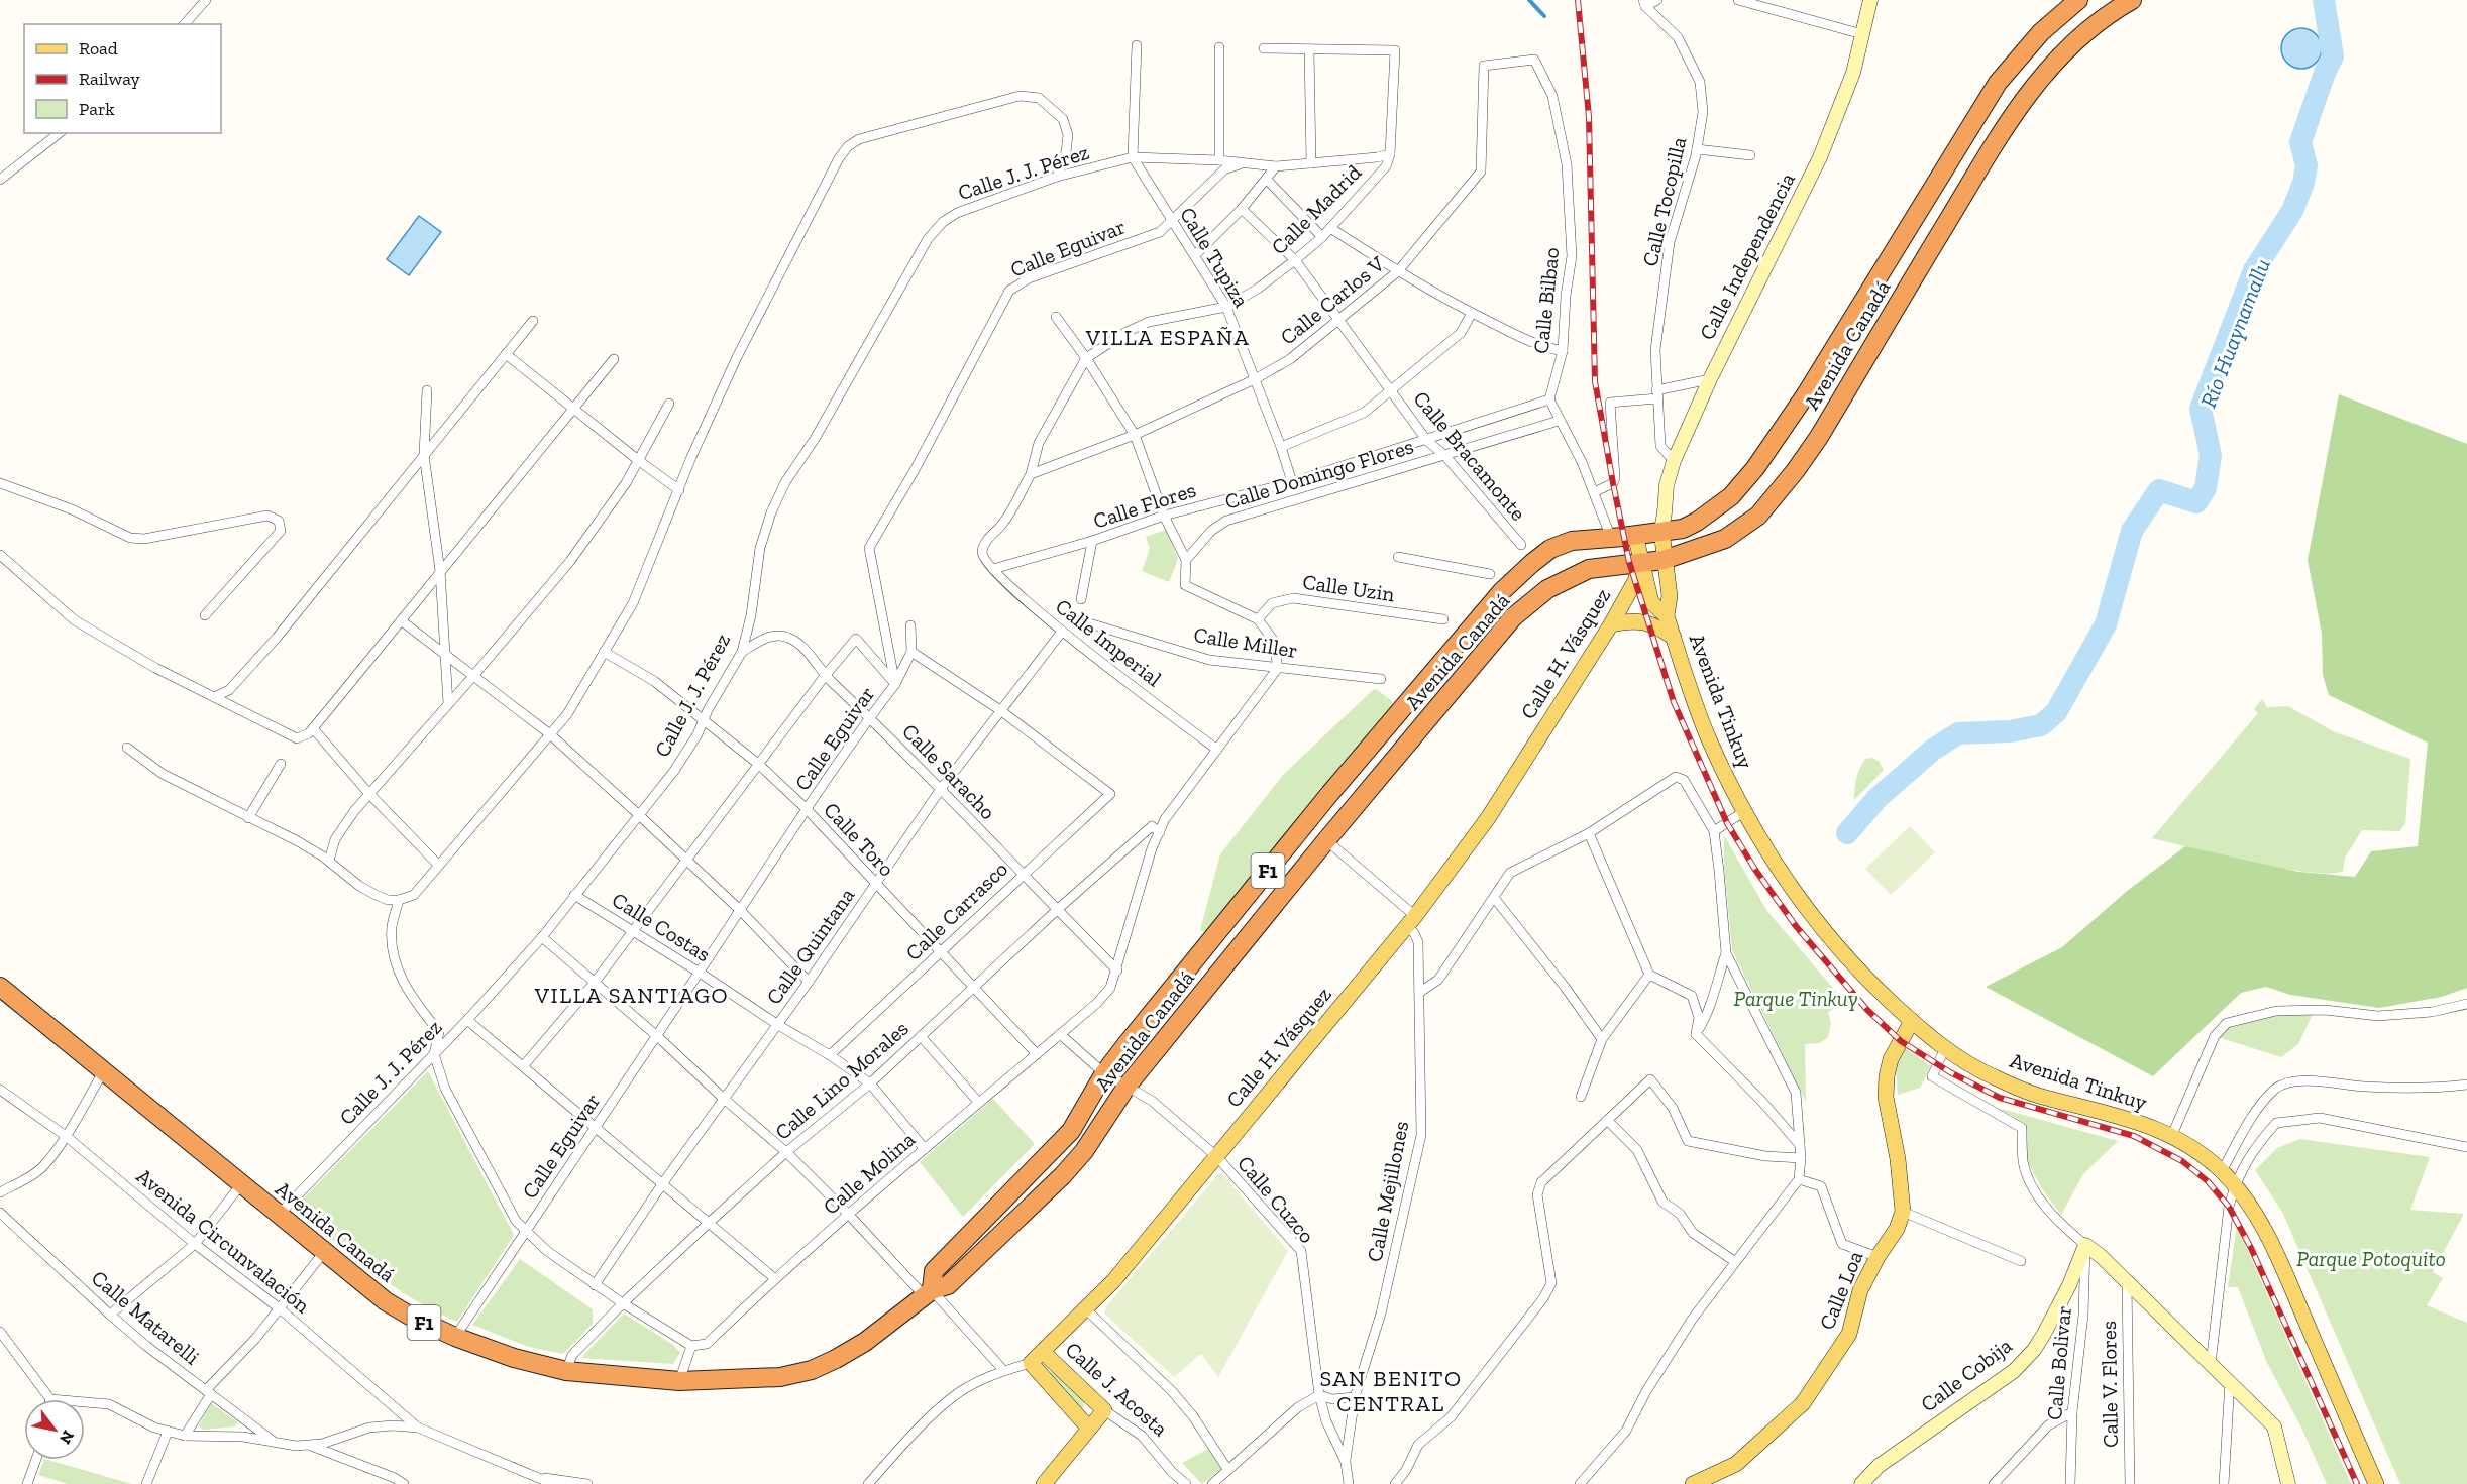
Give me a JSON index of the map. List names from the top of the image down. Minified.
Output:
{"streets":{"highway":["Avenida Canadá","F1"],"main road":["Calle Independencia","Calle H. Vásquez","Avenida Tinkuy","Calle Loa","Calle Cobija","Calle J. Acosta"],"street":["Calle J. J. Pérez","Calle Tocopilla","Calle Madrid","Calle Eguivar","Calle Tupiza","Calle Carlos V","Calle Bilbao","Calle Bracamonte","Calle Domingo Flores","Calle Flores","Calle Uzin","Calle Imperial","Calle Miller","Calle Saracho","Calle Toro","Calle Carrasco","Calle Costas","Calle Quintana","Calle Lino Morales","Calle Molina","Calle Mejillones","Calle Cuzco","Avenida Circunvalación","Calle Matarelli","Calle Bolivar","Calle V. Flores"]},"crossings":[["Calle J. J. Pérez","Calle Madrid"],["Calle J. J. Pérez","Calle Eguivar"],["Calle J. J. Pérez","Calle Tupiza"],["Calle J. J. Pérez","Avenida Canadá"],["Calle J. J. Pérez","Calle Saracho"],["Calle J. J. Pérez","Calle Toro"],["Calle J. J. Pérez","Calle Costas"],["Calle Tocopilla","Calle Independencia"],["Calle Madrid","Calle Tupiza"],["Calle Madrid","Calle Carlos V"],["Calle Madrid","Calle Bracamonte"],["Calle Madrid","Calle Imperial"],["Calle Eguivar","Calle Tupiza"],["Calle Eguivar","Avenida Canadá"],["Calle Eguivar","Calle Saracho"],["Calle Eguivar","Calle Toro"],["Calle Eguivar","Calle Costas"],["Calle Independencia","Avenida Canadá"],["Calle Independencia","Avenida Tinkuy"],["Calle Tupiza","Calle Carlos V"],["Calle Tupiza","Calle Flores"],["Calle Carlos V","Calle Bilbao"],["Calle Carlos V","Calle Bracamonte"],["Calle Carlos V","Calle Imperial"],["Calle Bilbao","Calle Flores"],["Avenida Canadá","Calle H. Vásquez"],["Avenida Canadá","Avenida Tinkuy"],["Avenida Canadá","Calle Lino Morales"],["Avenida Canadá","Calle Mejillones"],["Avenida Canadá","Calle Cuzco"],["Calle Bracamonte","Calle Domingo Flores"],["Calle Bracamonte","Calle Flores"],["Calle Flores","Calle Imperial"],["Calle Imperial","Calle Quintana"],["Calle H. Vásquez","Avenida Tinkuy"],["Calle H. Vásquez","Calle Mejillones"],["Calle H. Vásquez","Calle Cuzco"],["Calle H. Vásquez","Calle J. Acosta"],["Avenida Tinkuy","Calle Loa"],["Calle Saracho","Calle Carrasco"],["Calle Saracho","Calle Quintana"],["Calle Saracho","Calle Lino Morales"],["Calle Toro","Calle Carrasco"],["Calle Toro","Calle Quintana"],["Calle Toro","Calle Lino Morales"],["Calle Toro","Calle Molina"],["Calle Carrasco","Calle Costas"],["Calle Carrasco","Calle Quintana"],["Calle Costas","Calle Quintana"],["Calle Costas","Calle Lino Morales"],["Calle Costas","Calle Molina"],["Calle Mejillones","Calle Cuzco"],["Calle Bolivar","Calle Cobija"]],"districts":["VILLA ESPAÑA","VILLA SANTIAGO","SAN BENITO CENTRAL"],"water":["Río Huaynamallu"],"parks":["Parque Tinkuy","Parque Potoquito"],"legend":["Road","Railway","Park"],"north":"bottom right"}
